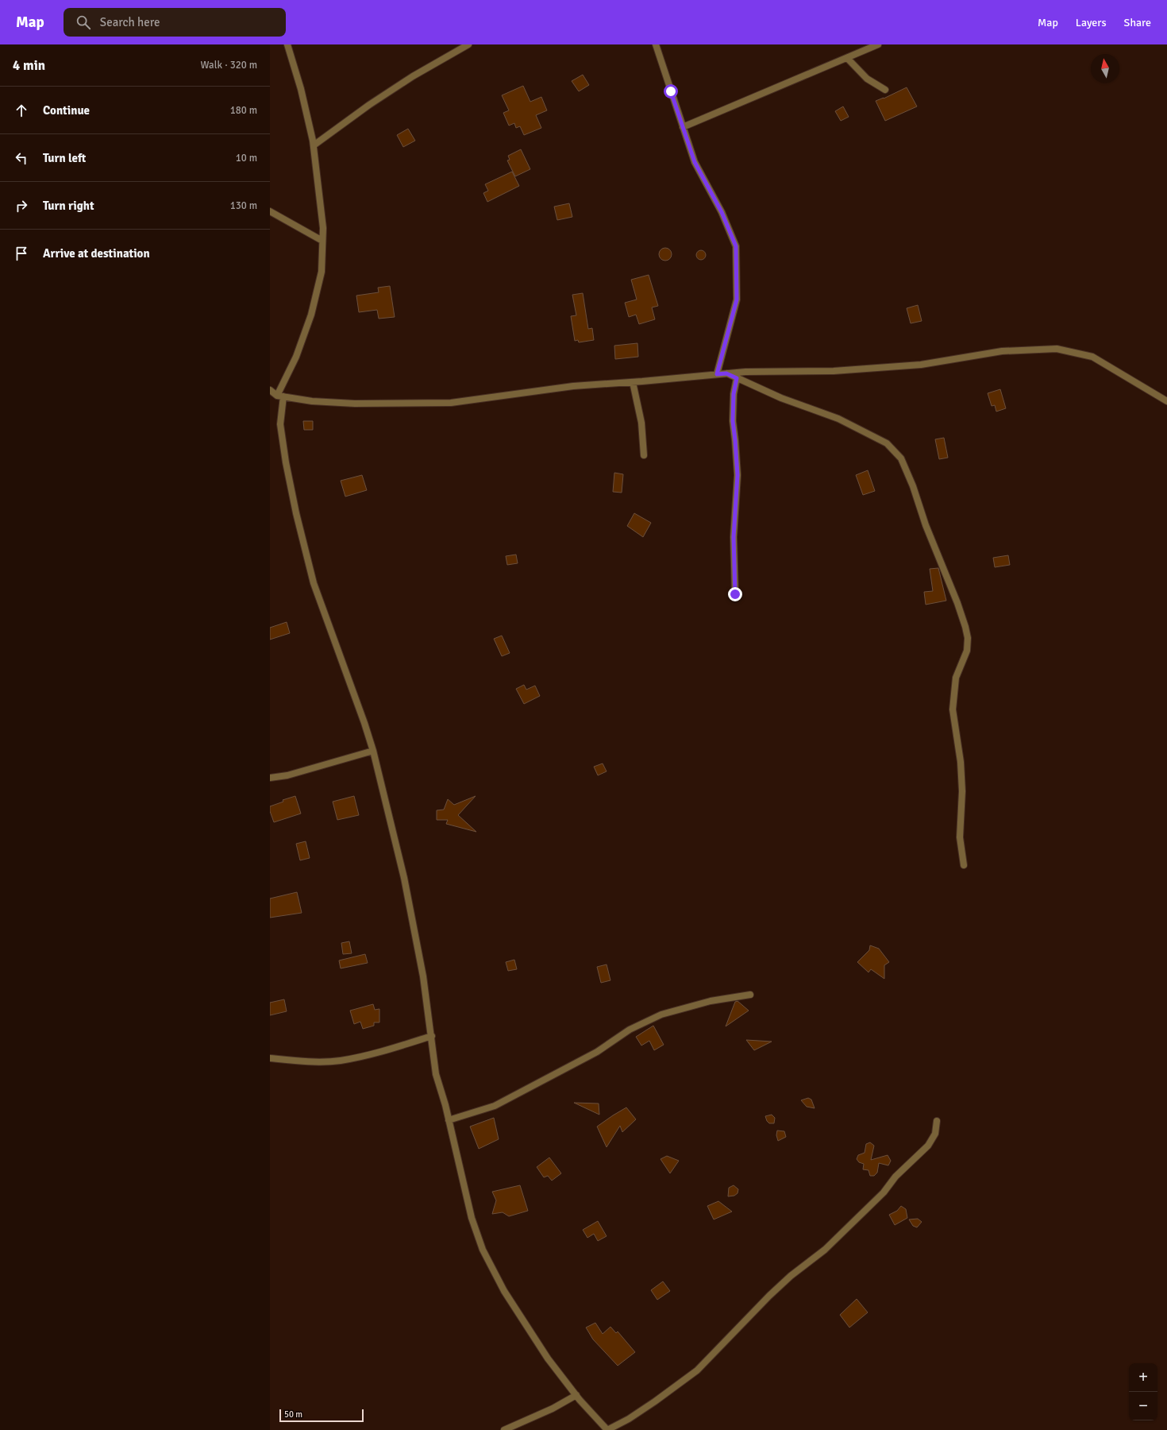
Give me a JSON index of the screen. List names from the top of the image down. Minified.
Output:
{"scale_bar":"50 m","north":"top","page":{"header":"Map","search":"Search here","nav":["Map","Layers","Share"],"heading":["4 min","Walk · 320 m"],"list":[["Continue","180 m"],["Turn left","10 m"],["Turn right","130 m"],"Arrive at destination"],"map_buttons":["+","−"],"scale":"50 m"}}
